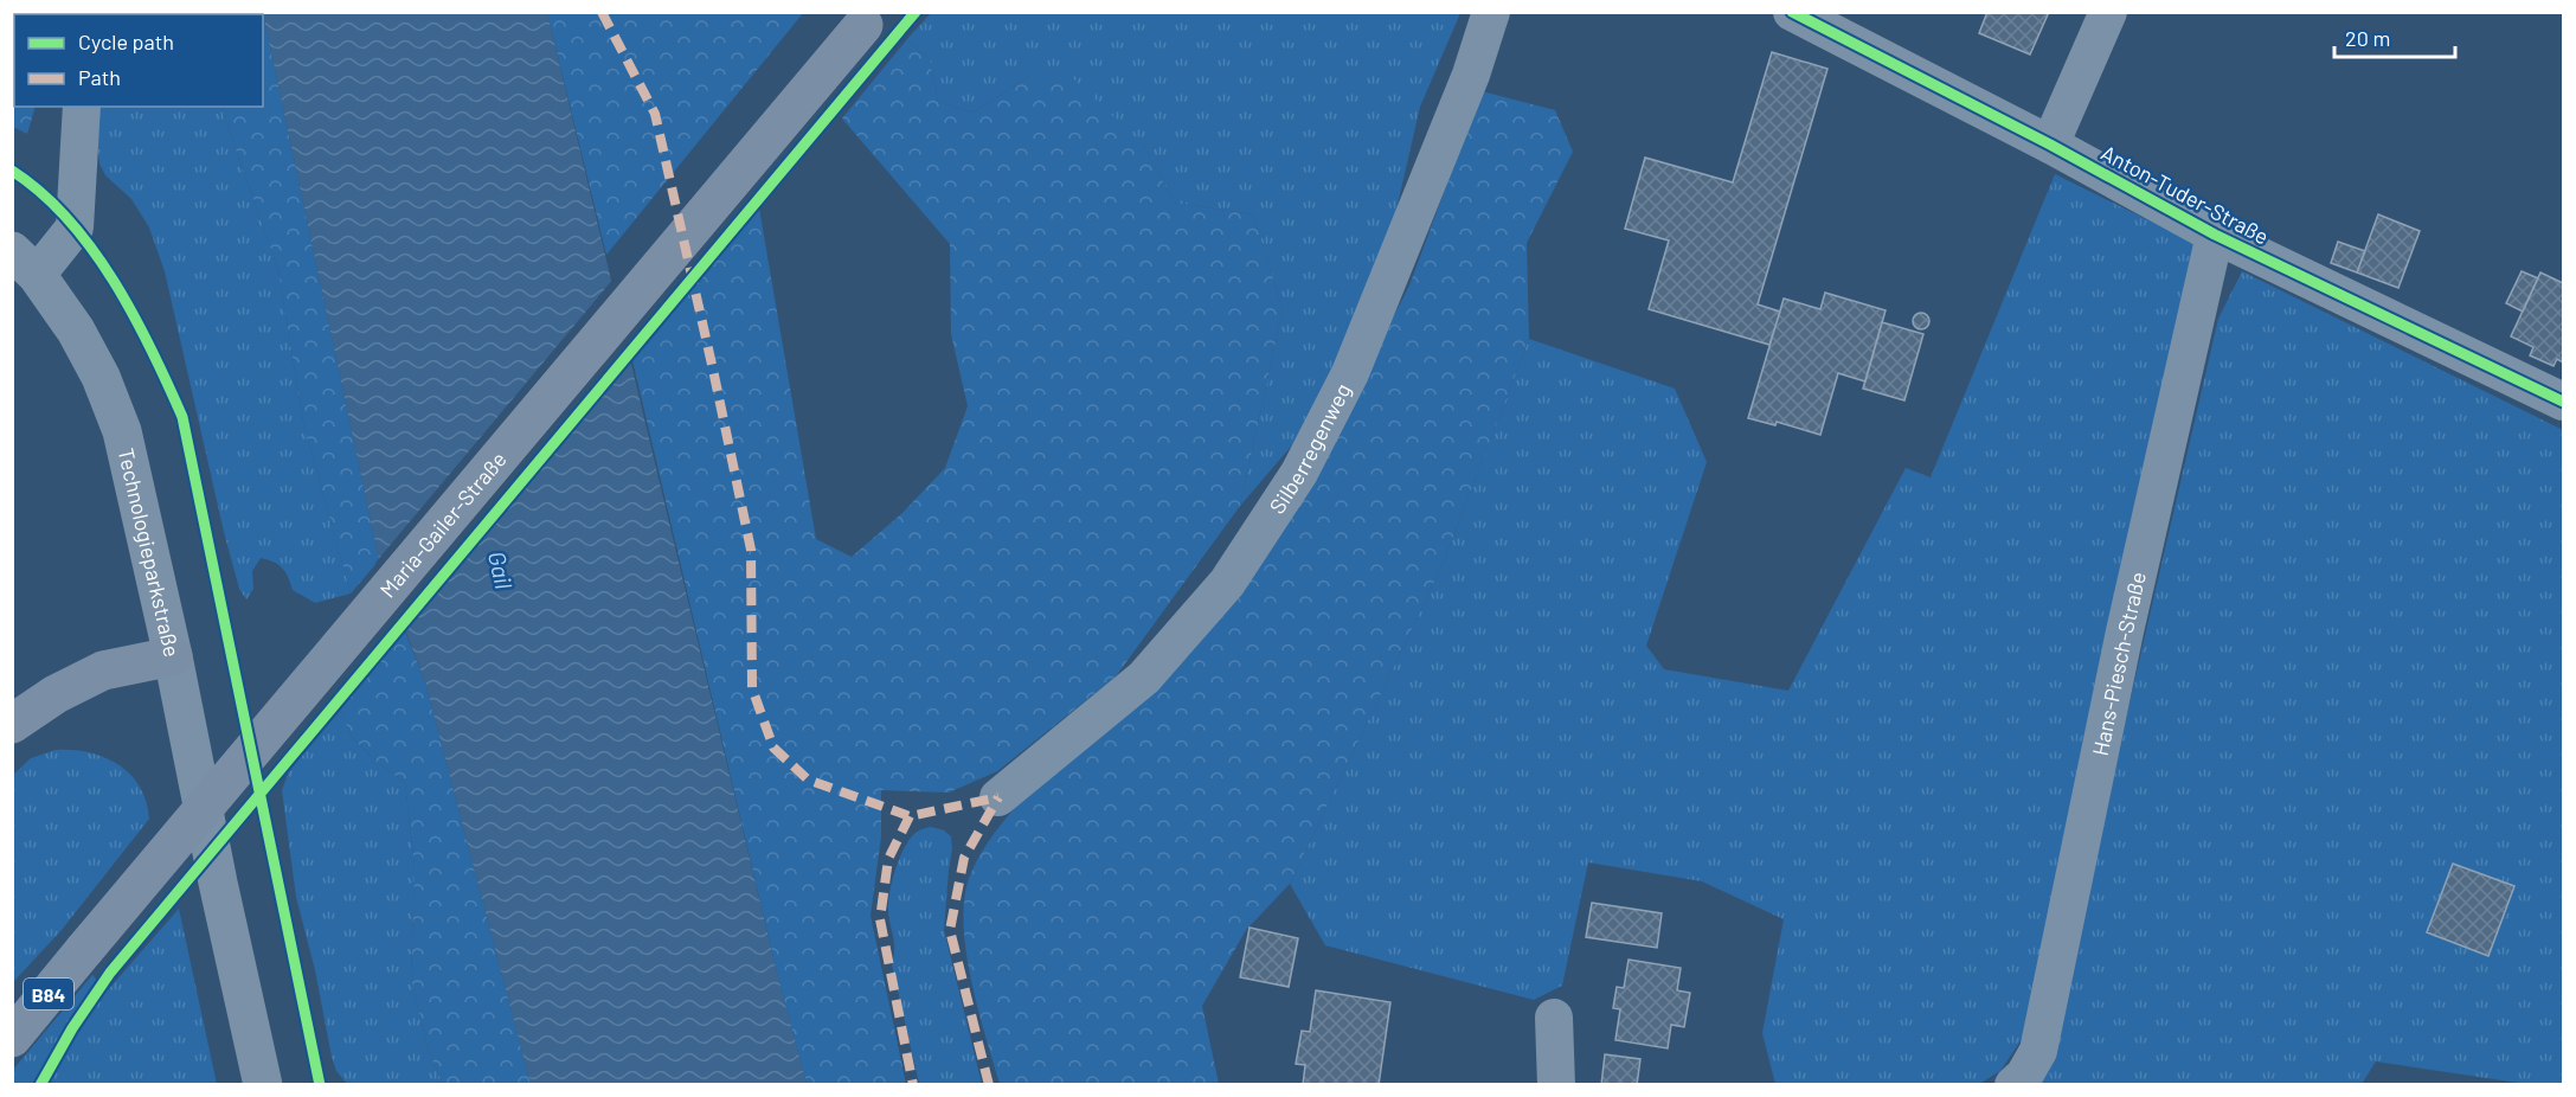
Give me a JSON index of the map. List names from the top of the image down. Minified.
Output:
{"streets":{"main road":["Maria-Gailer-Straße","B84"],"street":["Anton-Tuder-Straße","Silberregenweg","Technologieparkstraße","Hans-Piesch-Straße"]},"crossings":[["Anton-Tuder-Straße","Hans-Piesch-Straße"]],"water":["Gail"],"legend":["Cycle path","Path"],"scale_bar":"20 m"}
